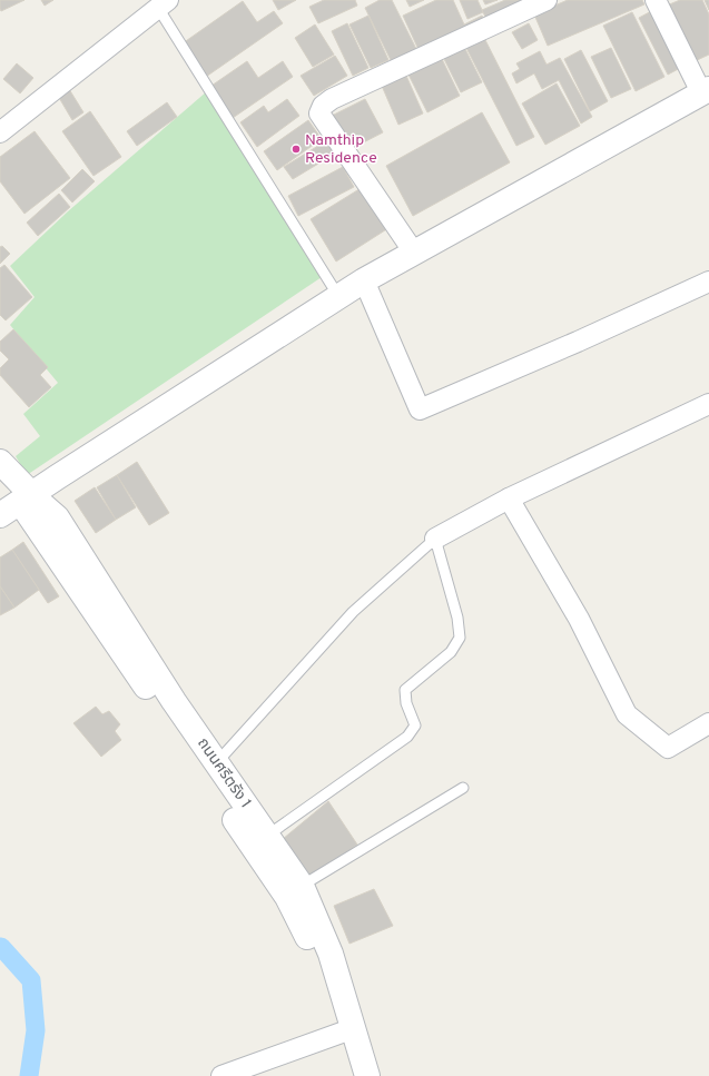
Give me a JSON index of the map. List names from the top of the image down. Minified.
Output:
{"streets":{"street":["ถนนศรีตรัง 1"]},"places":["Namthip Residence"]}
